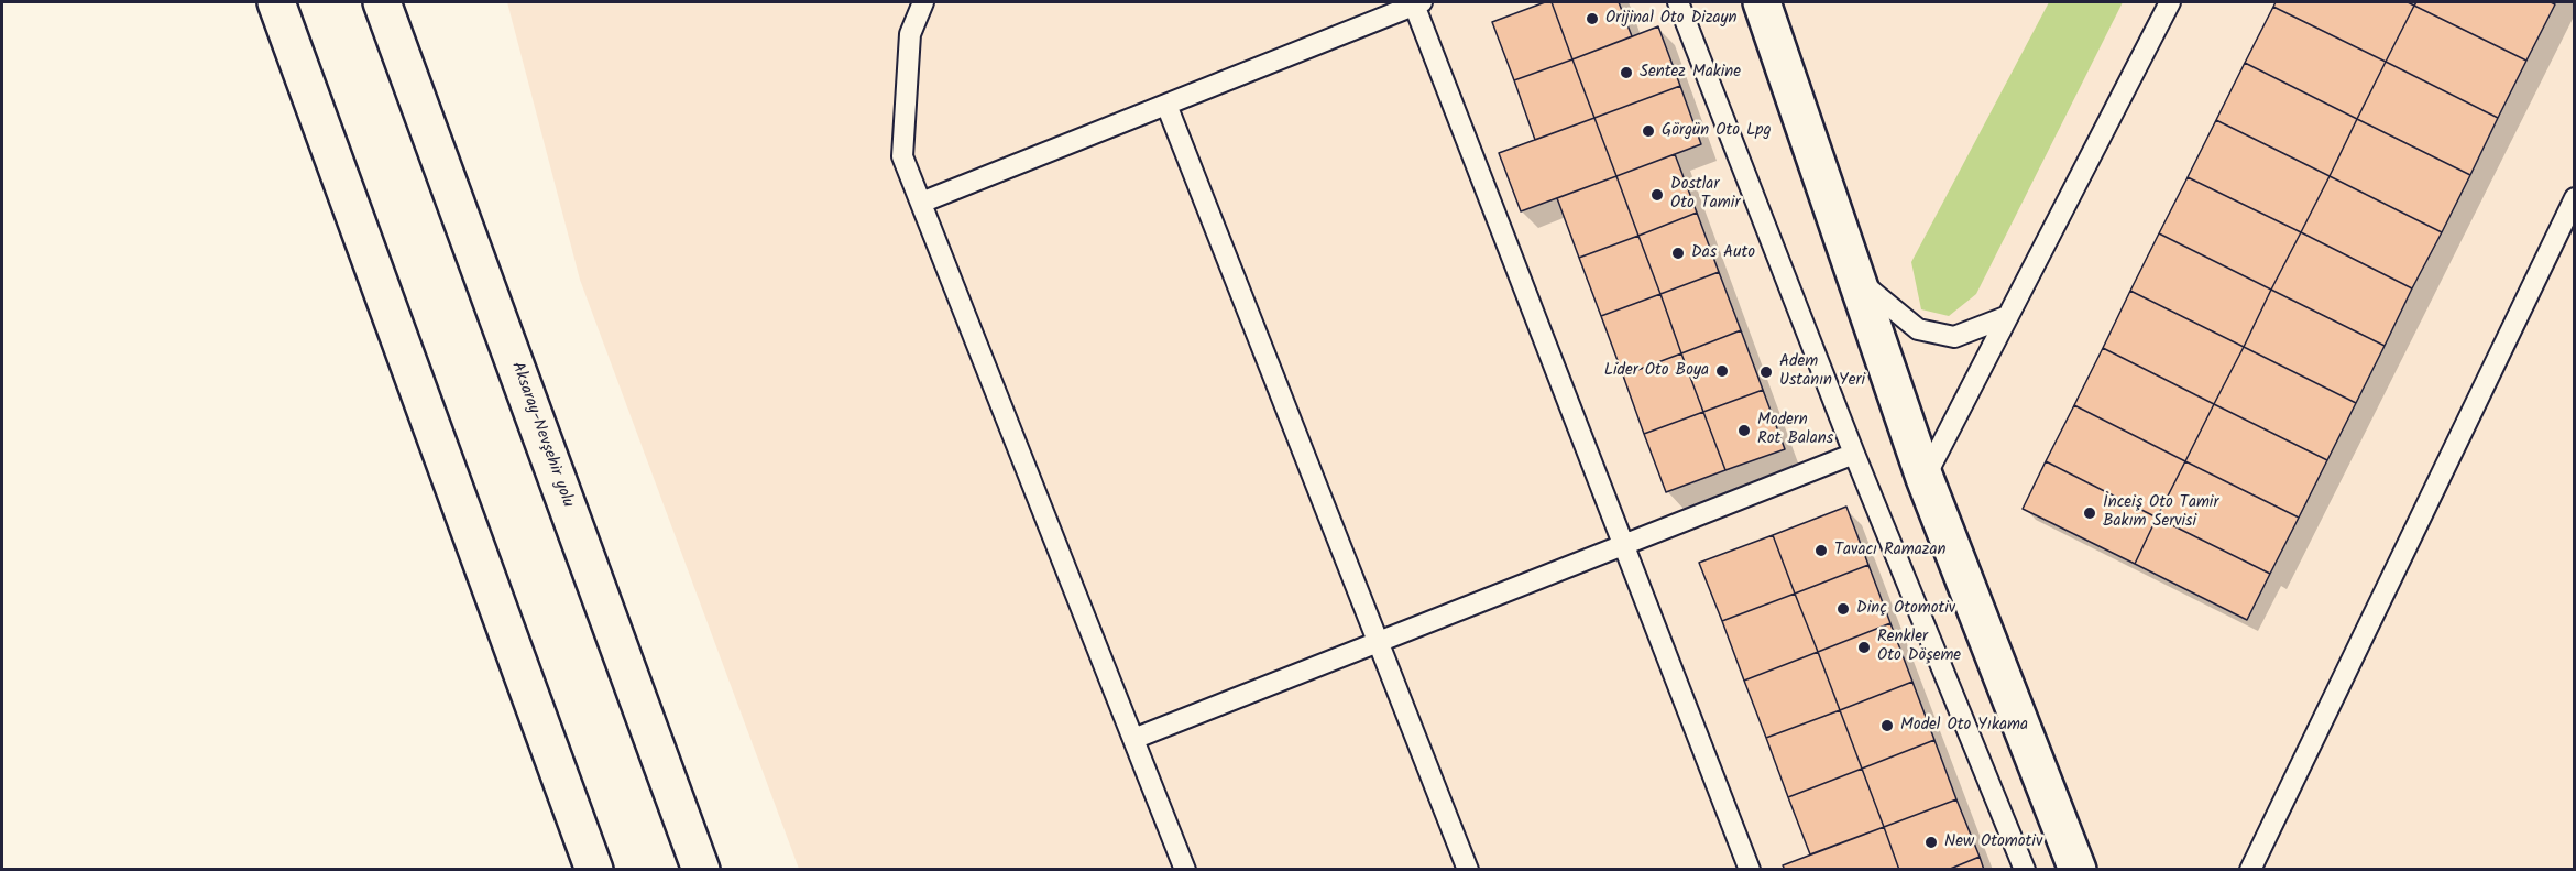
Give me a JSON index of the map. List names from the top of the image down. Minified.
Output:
{"streets":{"main road":["Aksaray-Nevşehir yolu"]},"places":["Orijinal Oto Dizayn","Sentez Makine","Görgün Oto Lpg","Dostlar Oto Tamir","Das Auto","Lider Oto Boya","Adem Ustanın Yeri","Modern Rot Balans","İnceiş Oto Tamir Bakım Servisi","Tavacı Ramazan","Dinç Otomotiv","Renkler Oto Döşeme","Model Oto Yıkama","New Otomotiv"]}
